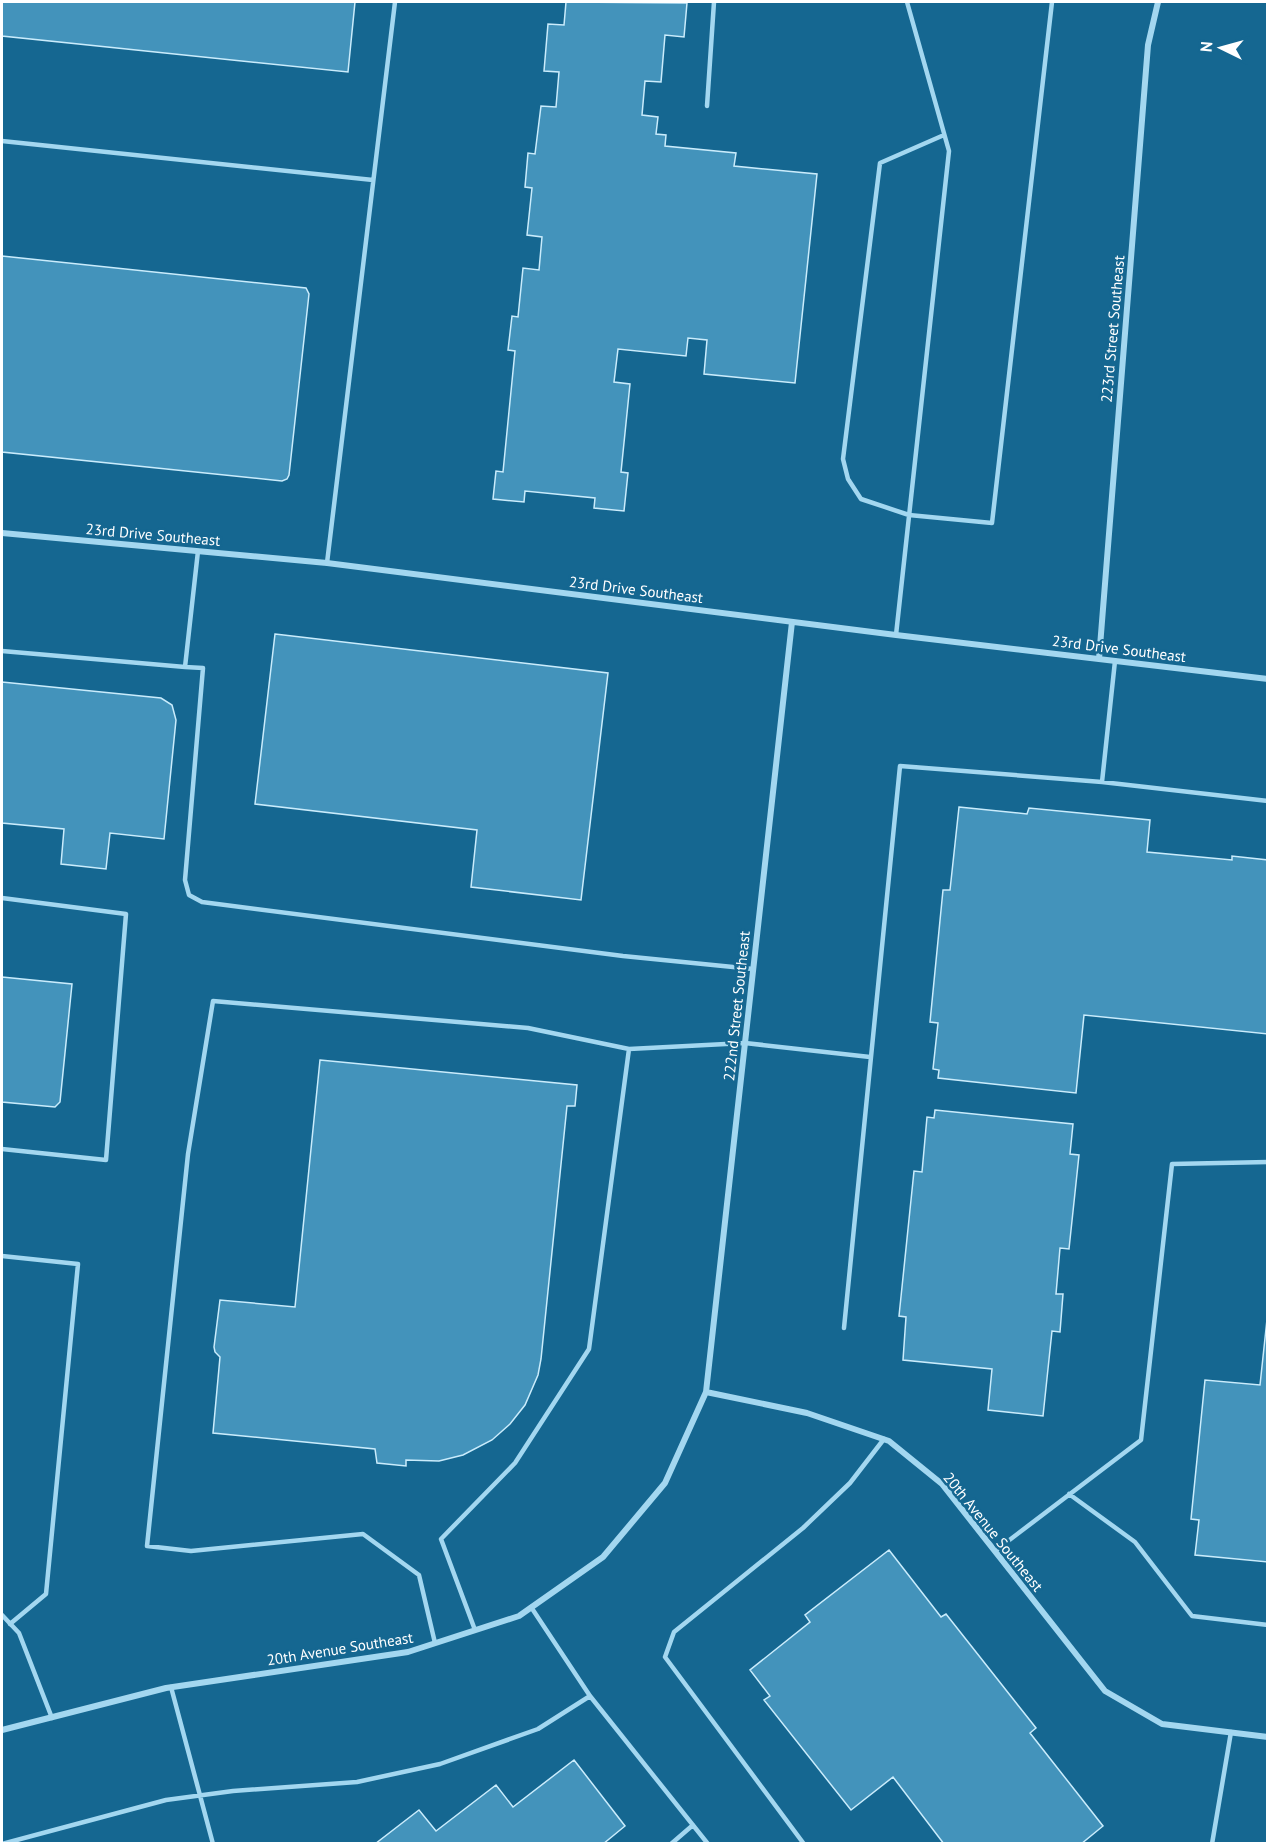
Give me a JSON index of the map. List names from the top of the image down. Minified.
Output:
{"streets":{"street":["223rd Street Southeast","23rd Drive Southeast","222nd Street Southeast","20th Avenue Southeast"]},"crossings":[["223rd Street Southeast","23rd Drive Southeast"],["23rd Drive Southeast","222nd Street Southeast"],["222nd Street Southeast","20th Avenue Southeast"]],"north":"left"}
